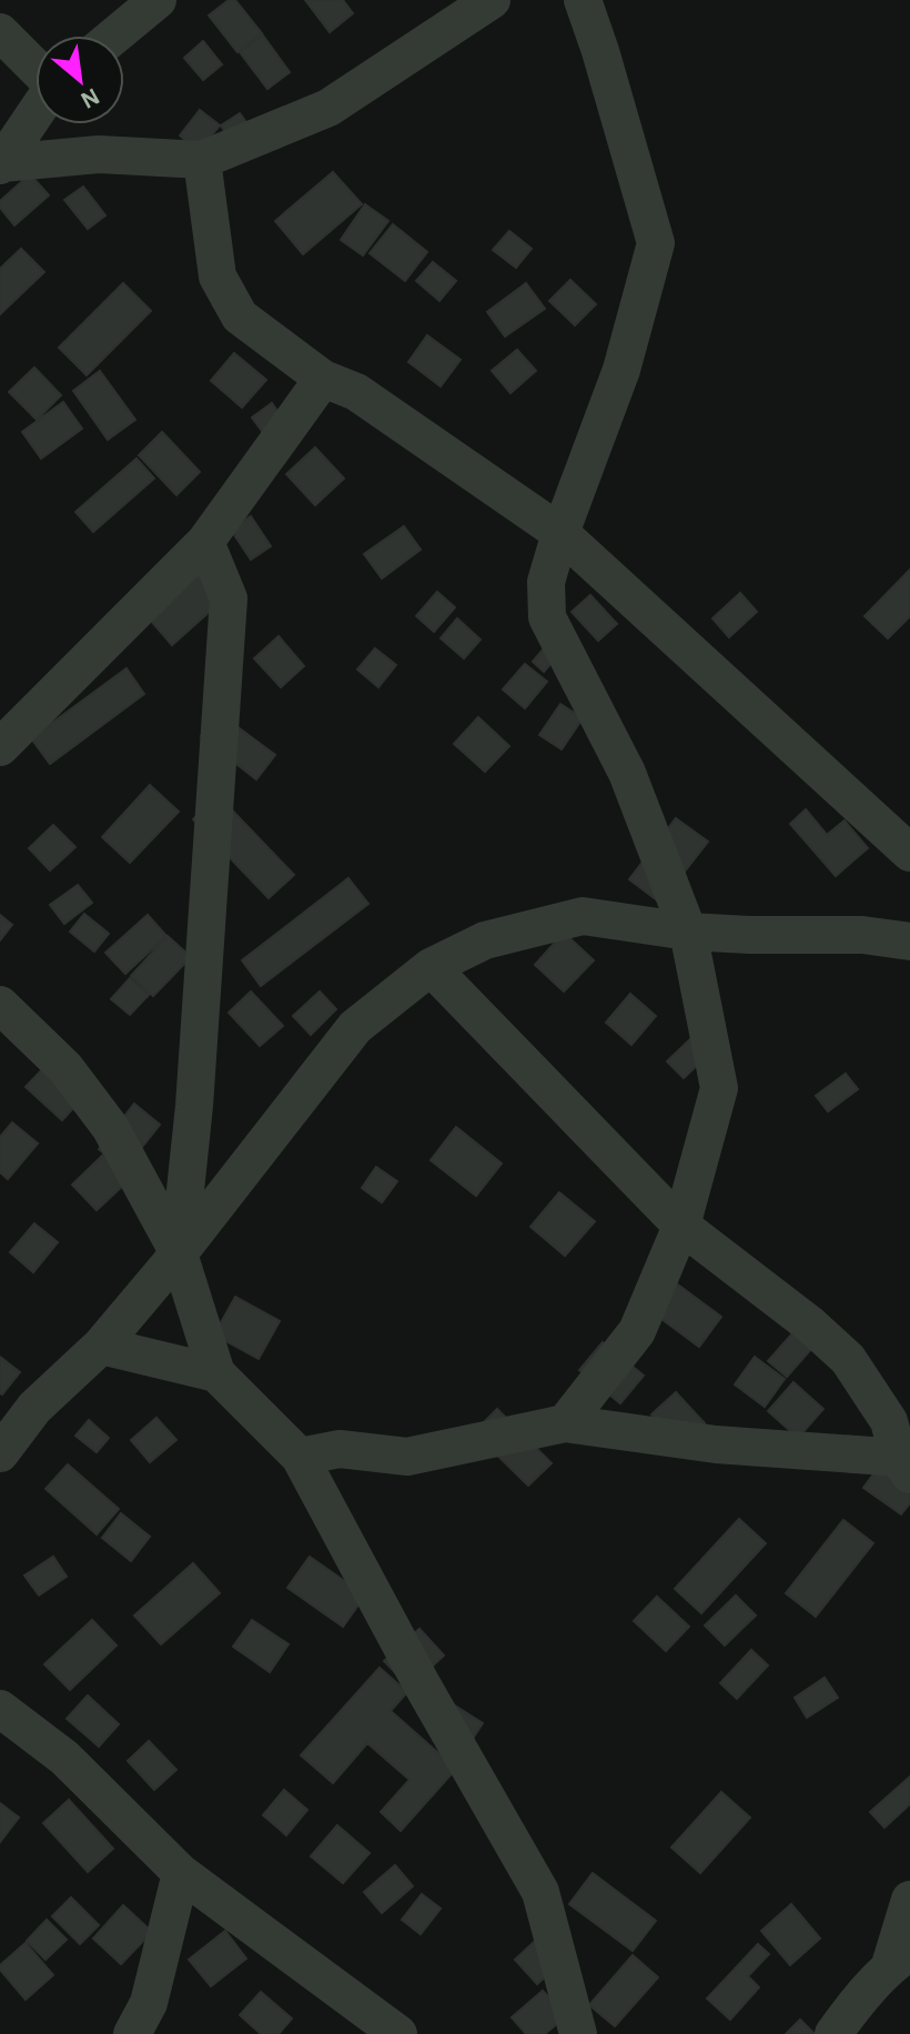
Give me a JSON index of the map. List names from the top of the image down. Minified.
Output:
{"north":"bottom right"}
